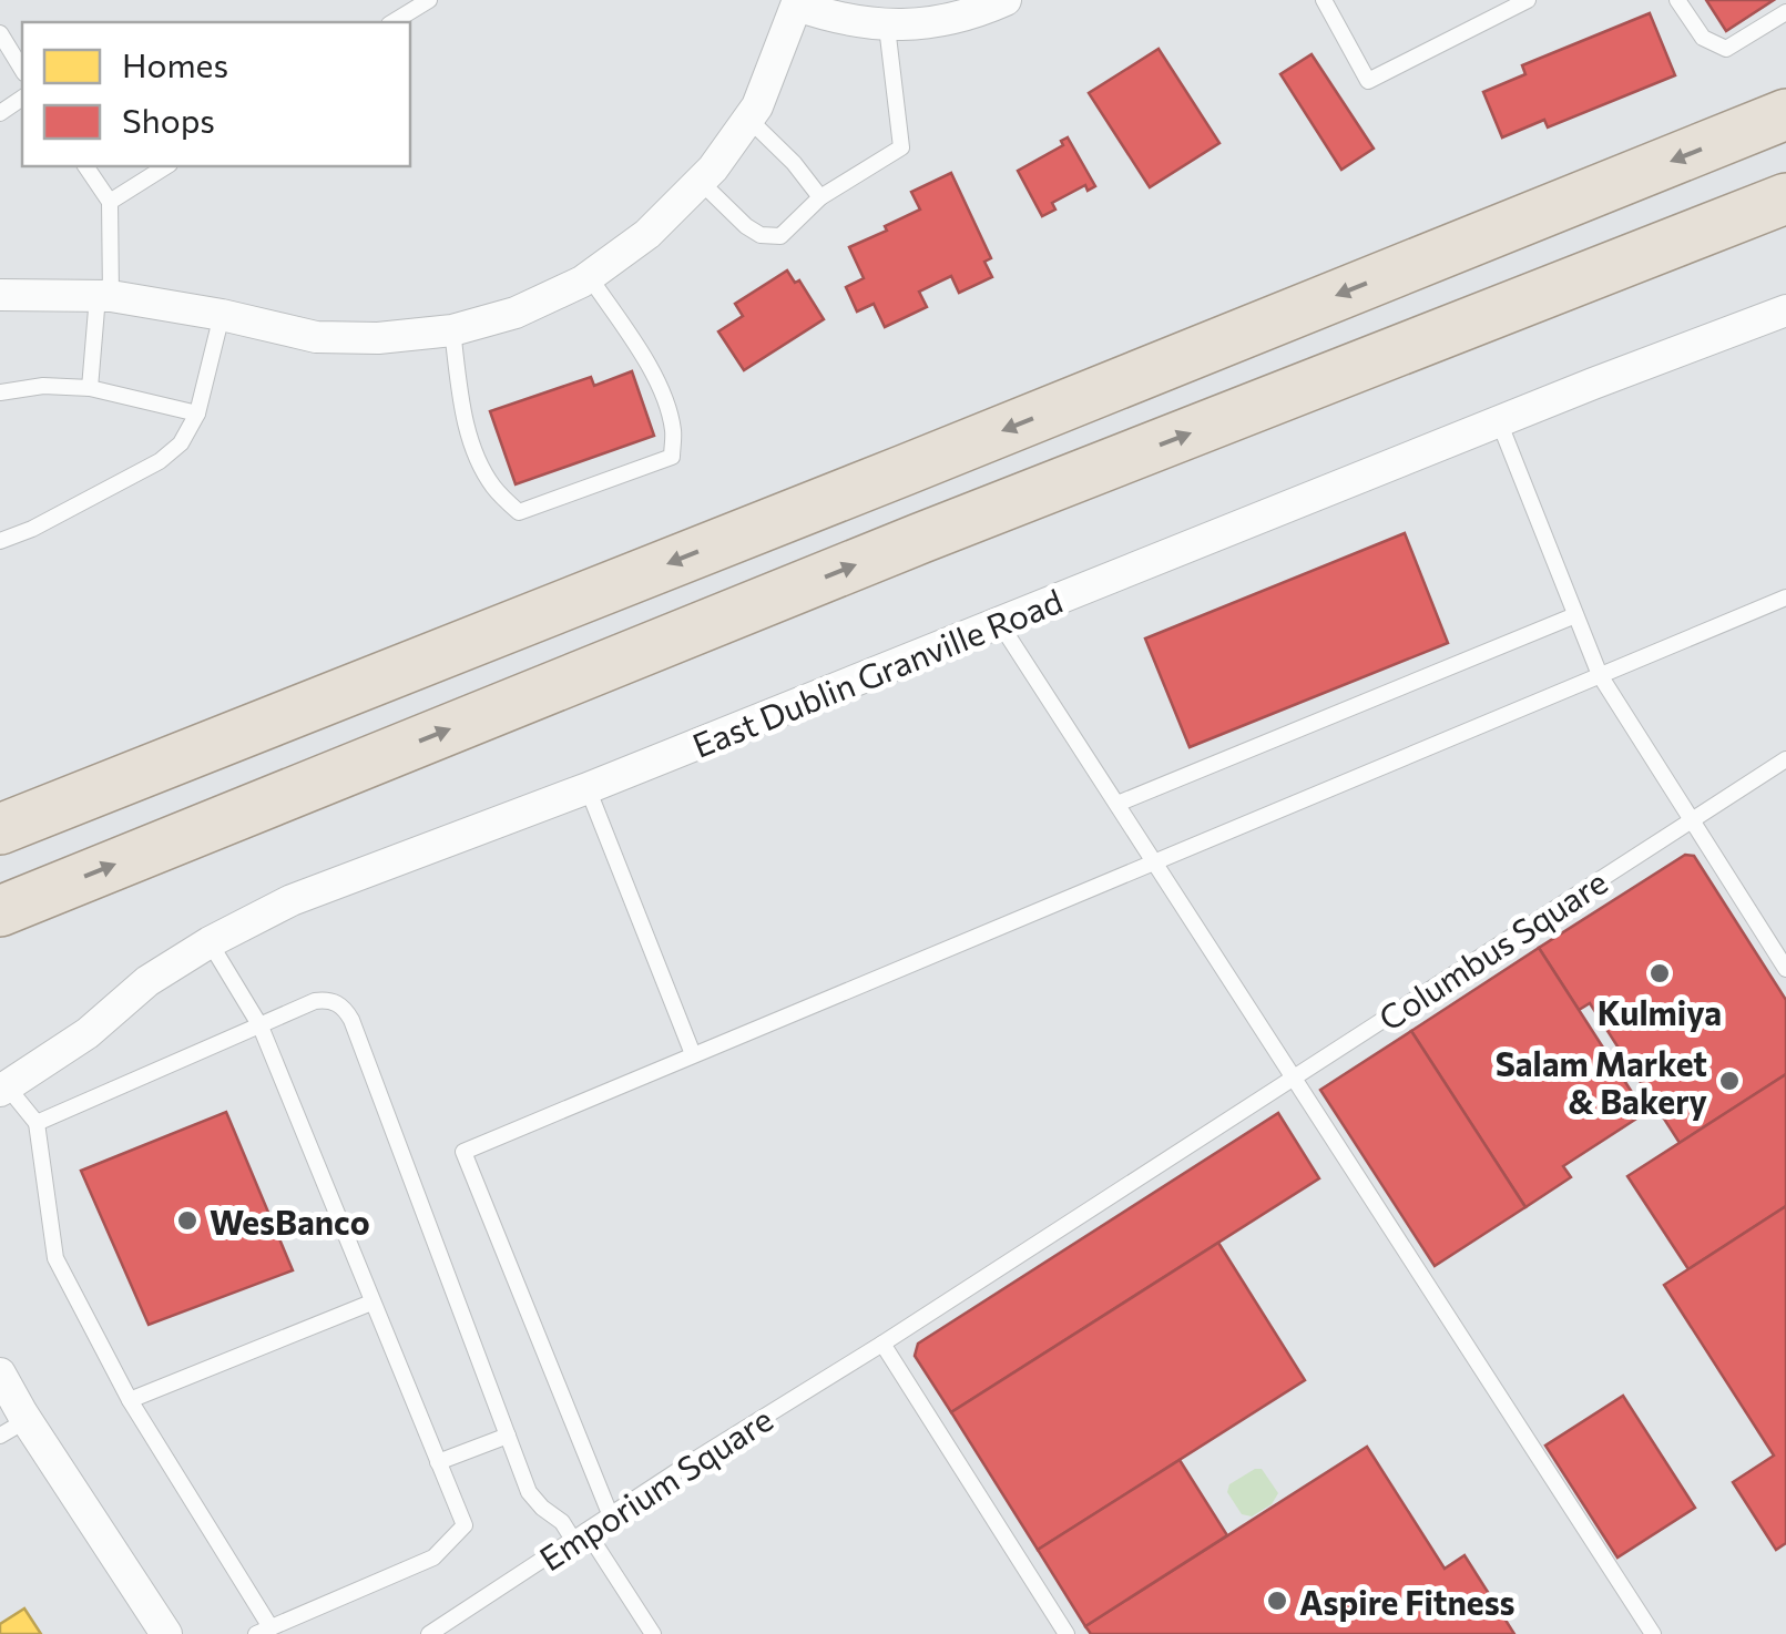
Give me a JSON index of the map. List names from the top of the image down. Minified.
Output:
{"streets":{"street":["East Dublin Granville Road"],"lane":["Columbus Square","Emporium Square"]},"crossings":[["Columbus Square","Emporium Square"]],"places":["Kulmiya","Salam Market & Bakery","WesBanco","Aspire Fitness"],"legend":["Homes","Shops"]}
